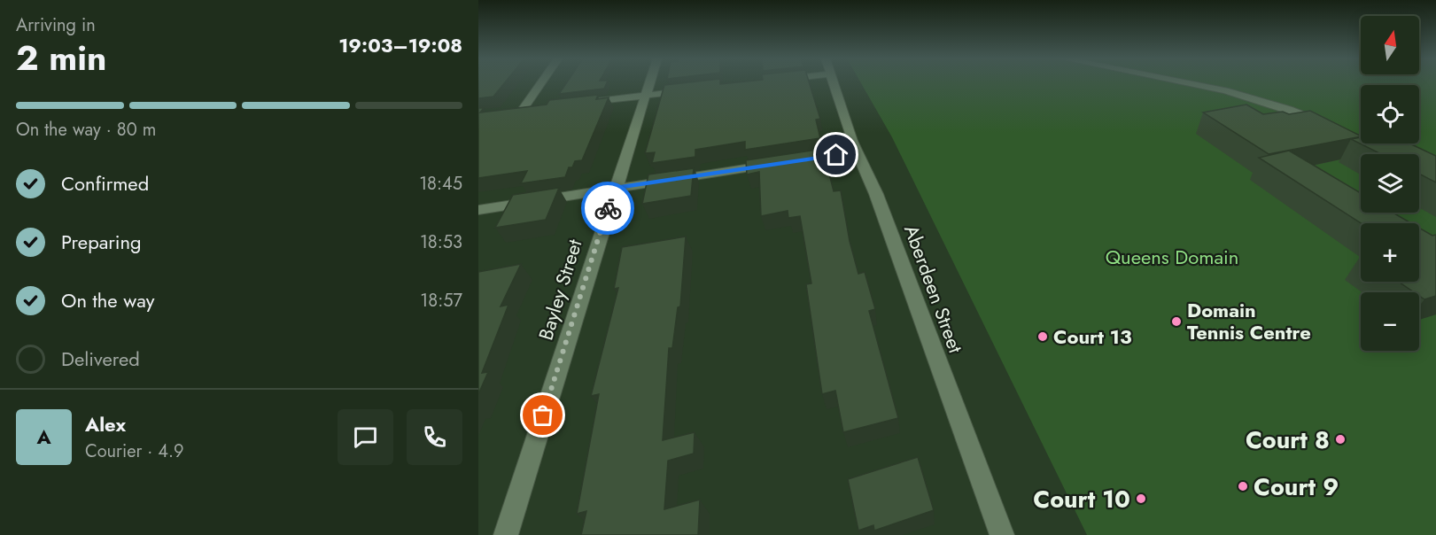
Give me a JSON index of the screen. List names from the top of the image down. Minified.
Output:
{"streets":{"street":["Aberdeen Street","Bayley Street"]},"parks":["Queens Domain"],"places":["Domain Tennis Centre","Court 13","Court 8","Court 9","Court 10"],"north":"top","page":{"heading":["2 min","Arriving in","19:03–19:08"],"panel":["Alex","Courier · 4.9"],"map_buttons":["+","−"],"bar":"On the way · 80 m","list":[["Confirmed","18:45"],["Preparing","18:53"],["On the way","18:57"],"Delivered"],"round":"A"}}
